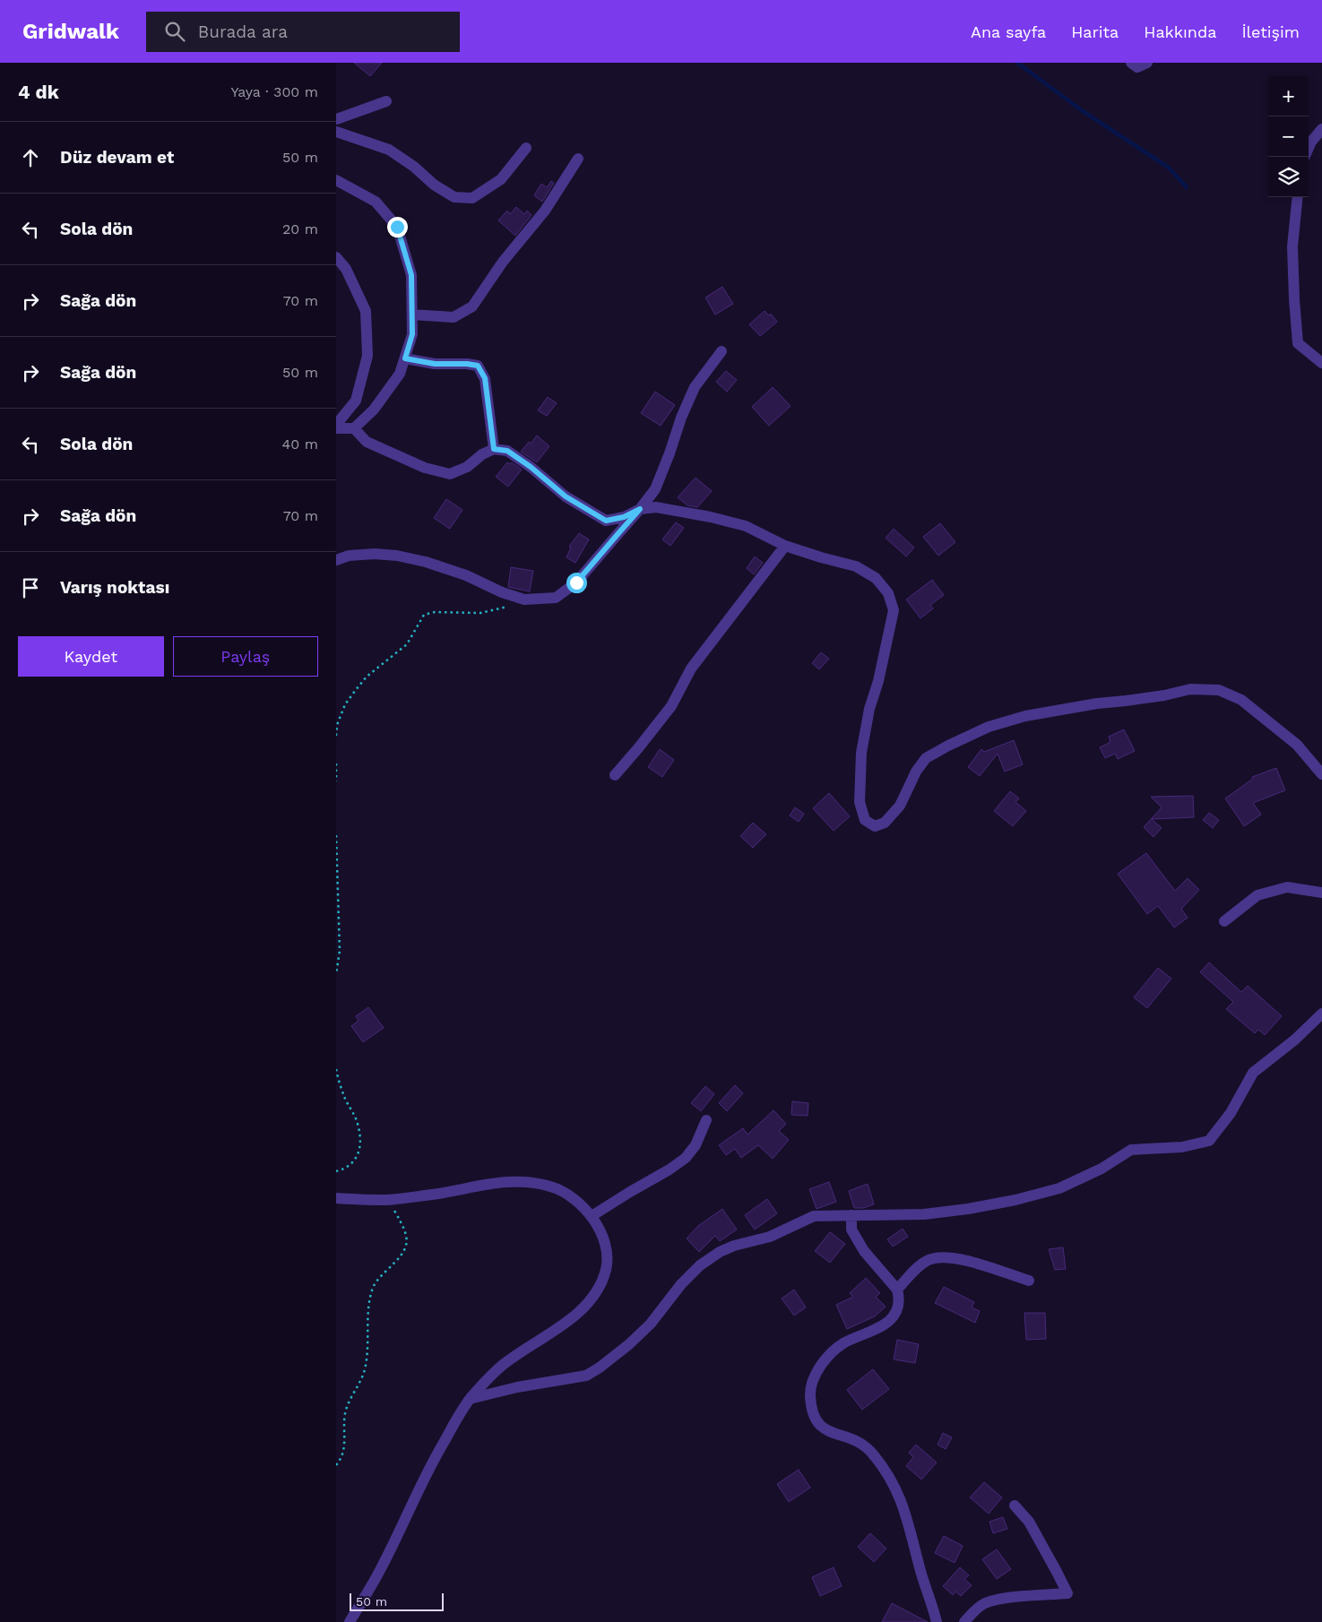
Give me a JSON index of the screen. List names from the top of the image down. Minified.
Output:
{"scale_bar":"50 m","page":{"header":"Gridwalk","search":"Burada ara","nav":["Ana sayfa","Harita","Hakkında","İletişim"],"heading":["4 dk","Yaya · 300 m"],"map_buttons":["+","−"],"list":[["Düz devam et","50 m"],["Sola dön","20 m"],["Sağa dön","70 m"],["Sağa dön","50 m"],["Sola dön","40 m"],["Sağa dön","70 m"],"Varış noktası"],"buttons":["Kaydet","Paylaş"],"scale":"50 m"}}
